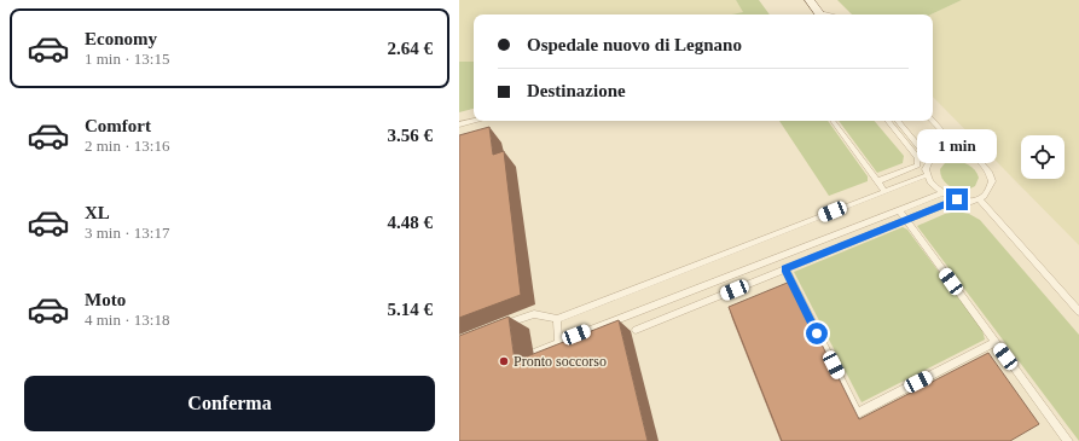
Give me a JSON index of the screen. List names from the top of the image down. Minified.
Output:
{"places":["Pronto soccorso"],"page":{"list":[{"name":"Economy","note":"1 min · 13:15","value":"2.64 €"},{"name":"Comfort","note":"2 min · 13:16","value":"3.56 €"},{"name":"XL","note":"3 min · 13:17","value":"4.48 €"},{"name":"Moto","note":"4 min · 13:18","value":"5.14 €"}],"banner":["Ospedale nuovo di Legnano","Destinazione"],"bubble":"1 min","buttons":"Conferma"}}
